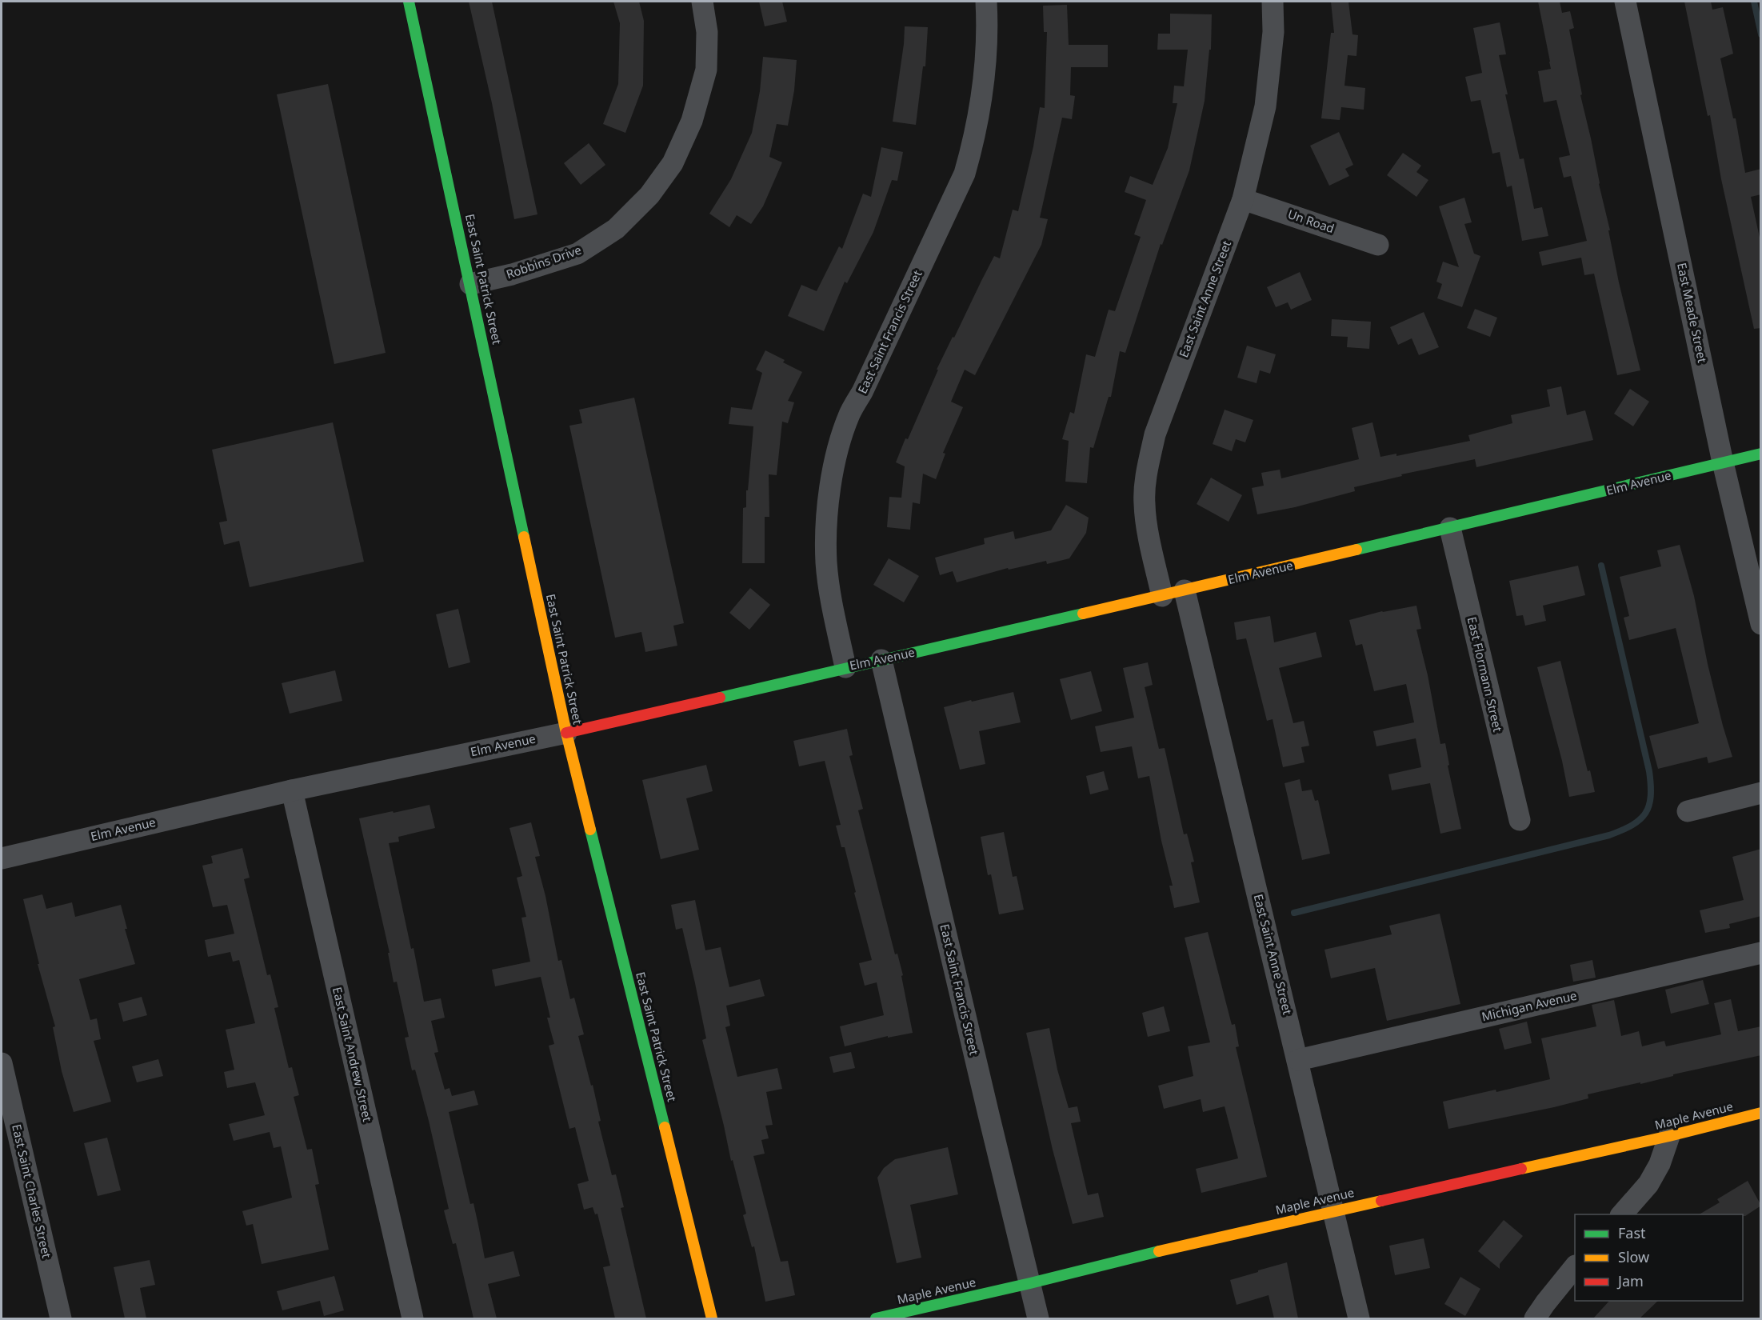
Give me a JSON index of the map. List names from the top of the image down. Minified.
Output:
{"streets":{"street":["Un Road","Robbins Drive","East Saint Patrick Street","East Saint Anne Street","East Meade Street","East Saint Francis Street","Elm Avenue","East Flormann Street","Michigan Avenue","East Saint Andrew Street","Maple Avenue","East Saint Charles Street"]},"crossings":[["Un Road","East Saint Anne Street"],["Robbins Drive","East Saint Patrick Street"],["East Saint Patrick Street","Elm Avenue"],["East Saint Anne Street","Elm Avenue"],["East Saint Anne Street","Michigan Avenue"],["East Saint Anne Street","Maple Avenue"],["East Meade Street","Elm Avenue"],["East Saint Francis Street","Elm Avenue"],["East Saint Francis Street","Maple Avenue"],["Elm Avenue","East Flormann Street"],["Elm Avenue","East Saint Andrew Street"]],"legend":["Fast","Slow","Jam"]}
